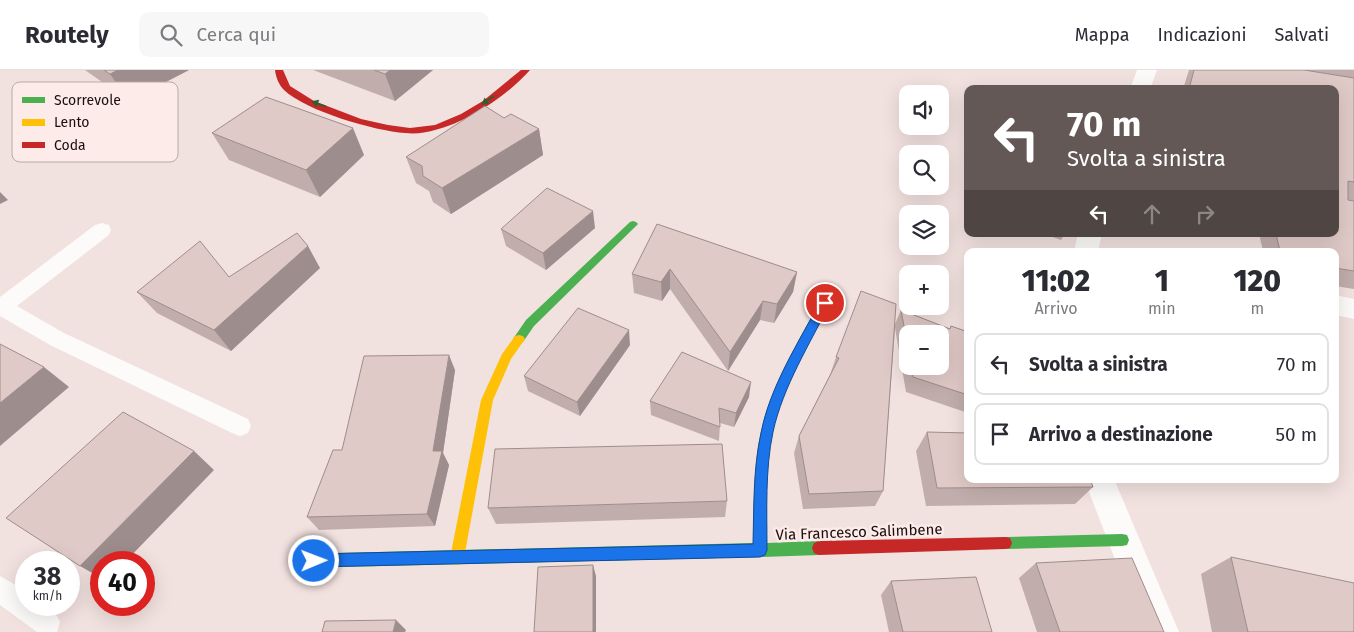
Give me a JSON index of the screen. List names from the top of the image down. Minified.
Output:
{"streets":{"street":["Via Francesco Salimbene"]},"legend":["Scorrevole","Lento","Coda"],"page":{"header":"Routely","search":"Cerca qui","nav":["Mappa","Indicazioni","Salvati"],"map_buttons":["+","−"],"turn":["70 m","Svolta a sinistra"],"eta":["11:02","Arrivo","1","min","120","m"],"list":[{"name":"Svolta a sinistra","value":"70 m"},{"name":"Arrivo a destinazione","value":"50 m"}],"speed":"38 km/h","limit":"40"}}
